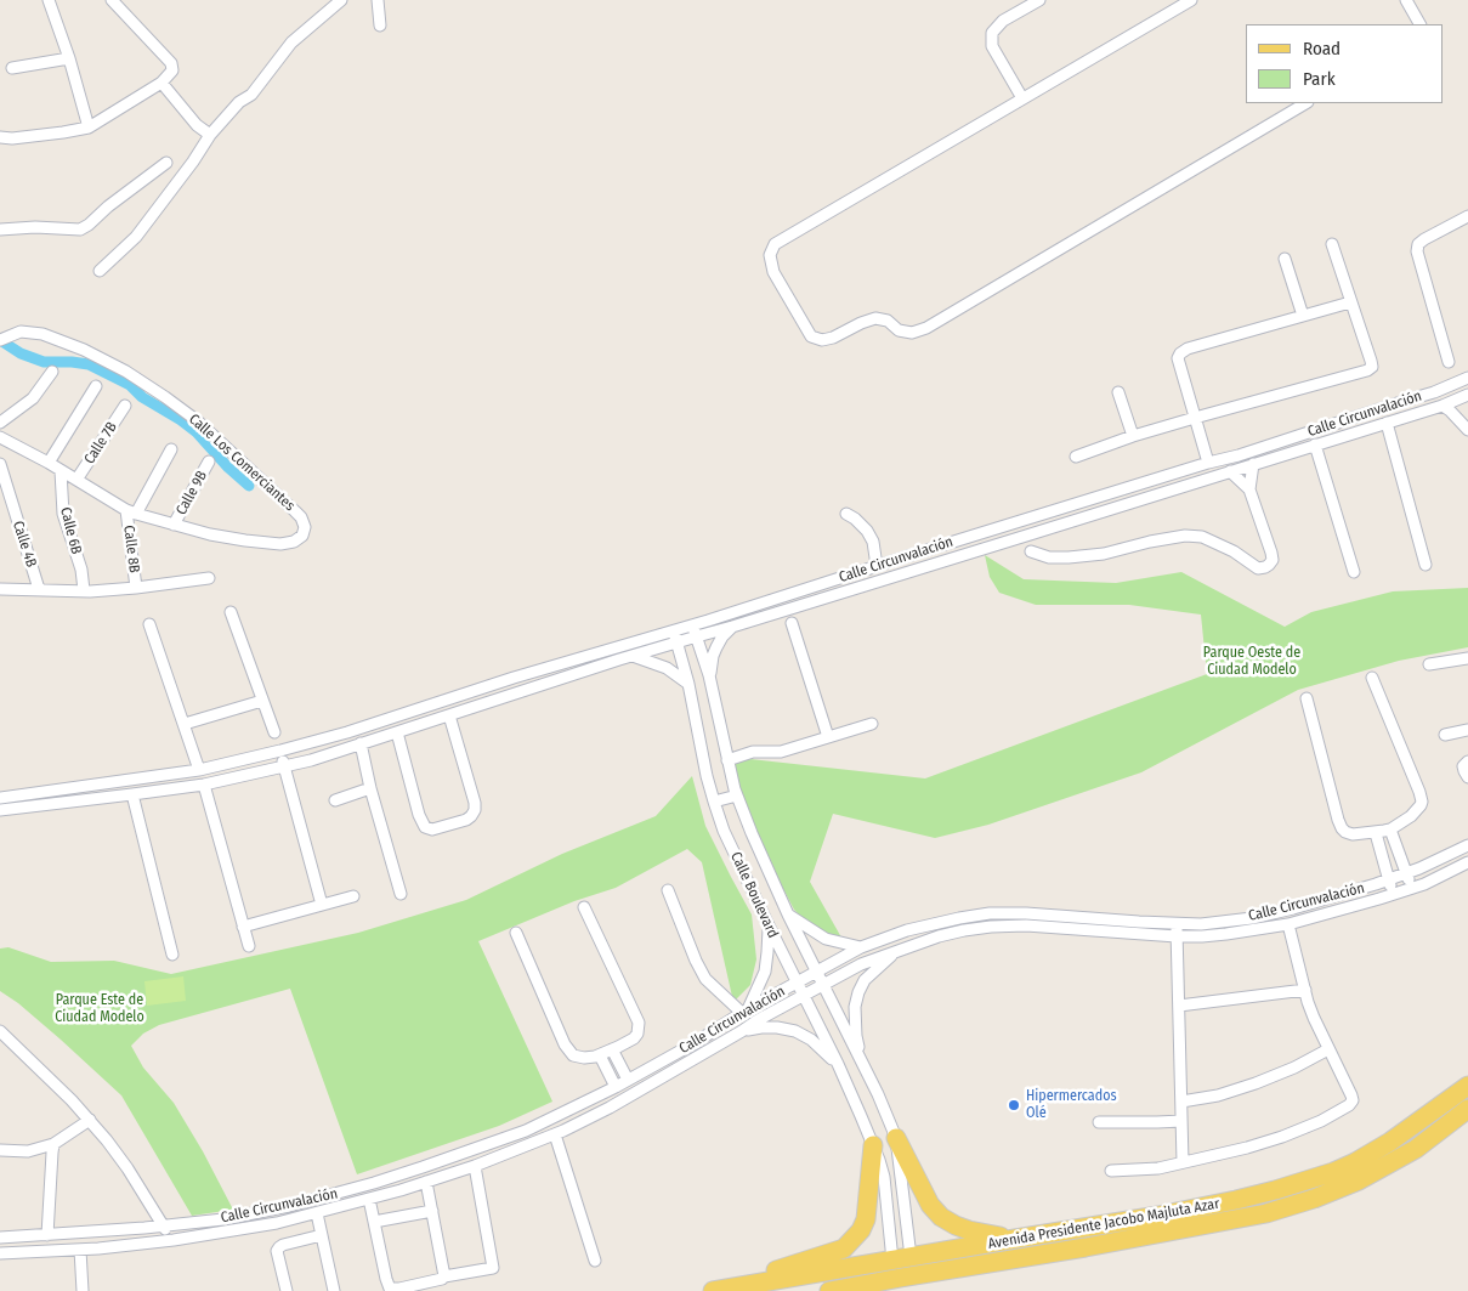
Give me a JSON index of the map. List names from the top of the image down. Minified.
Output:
{"streets":{"main road":["Avenida Presidente Jacobo Majluta Azar"],"street":["Calle Circunvalación","Calle 7B","Calle Los Comerciantes","Calle 9B","Calle 6B","Calle 4B","Calle 8B","Calle Boulevard"]},"crossings":[["Calle Circunvalación","Calle Boulevard"],["Calle 7B","Calle Los Comerciantes"],["Calle Los Comerciantes","Calle 9B"],["Calle Los Comerciantes","Calle 6B"],["Calle Los Comerciantes","Calle 8B"],["Calle Boulevard","Avenida Presidente Jacobo Majluta Azar"]],"parks":["Parque Oeste de Ciudad Modelo","Parque Este de Ciudad Modelo"],"places":["Hipermercados Olé"],"legend":["Road","Park"]}
